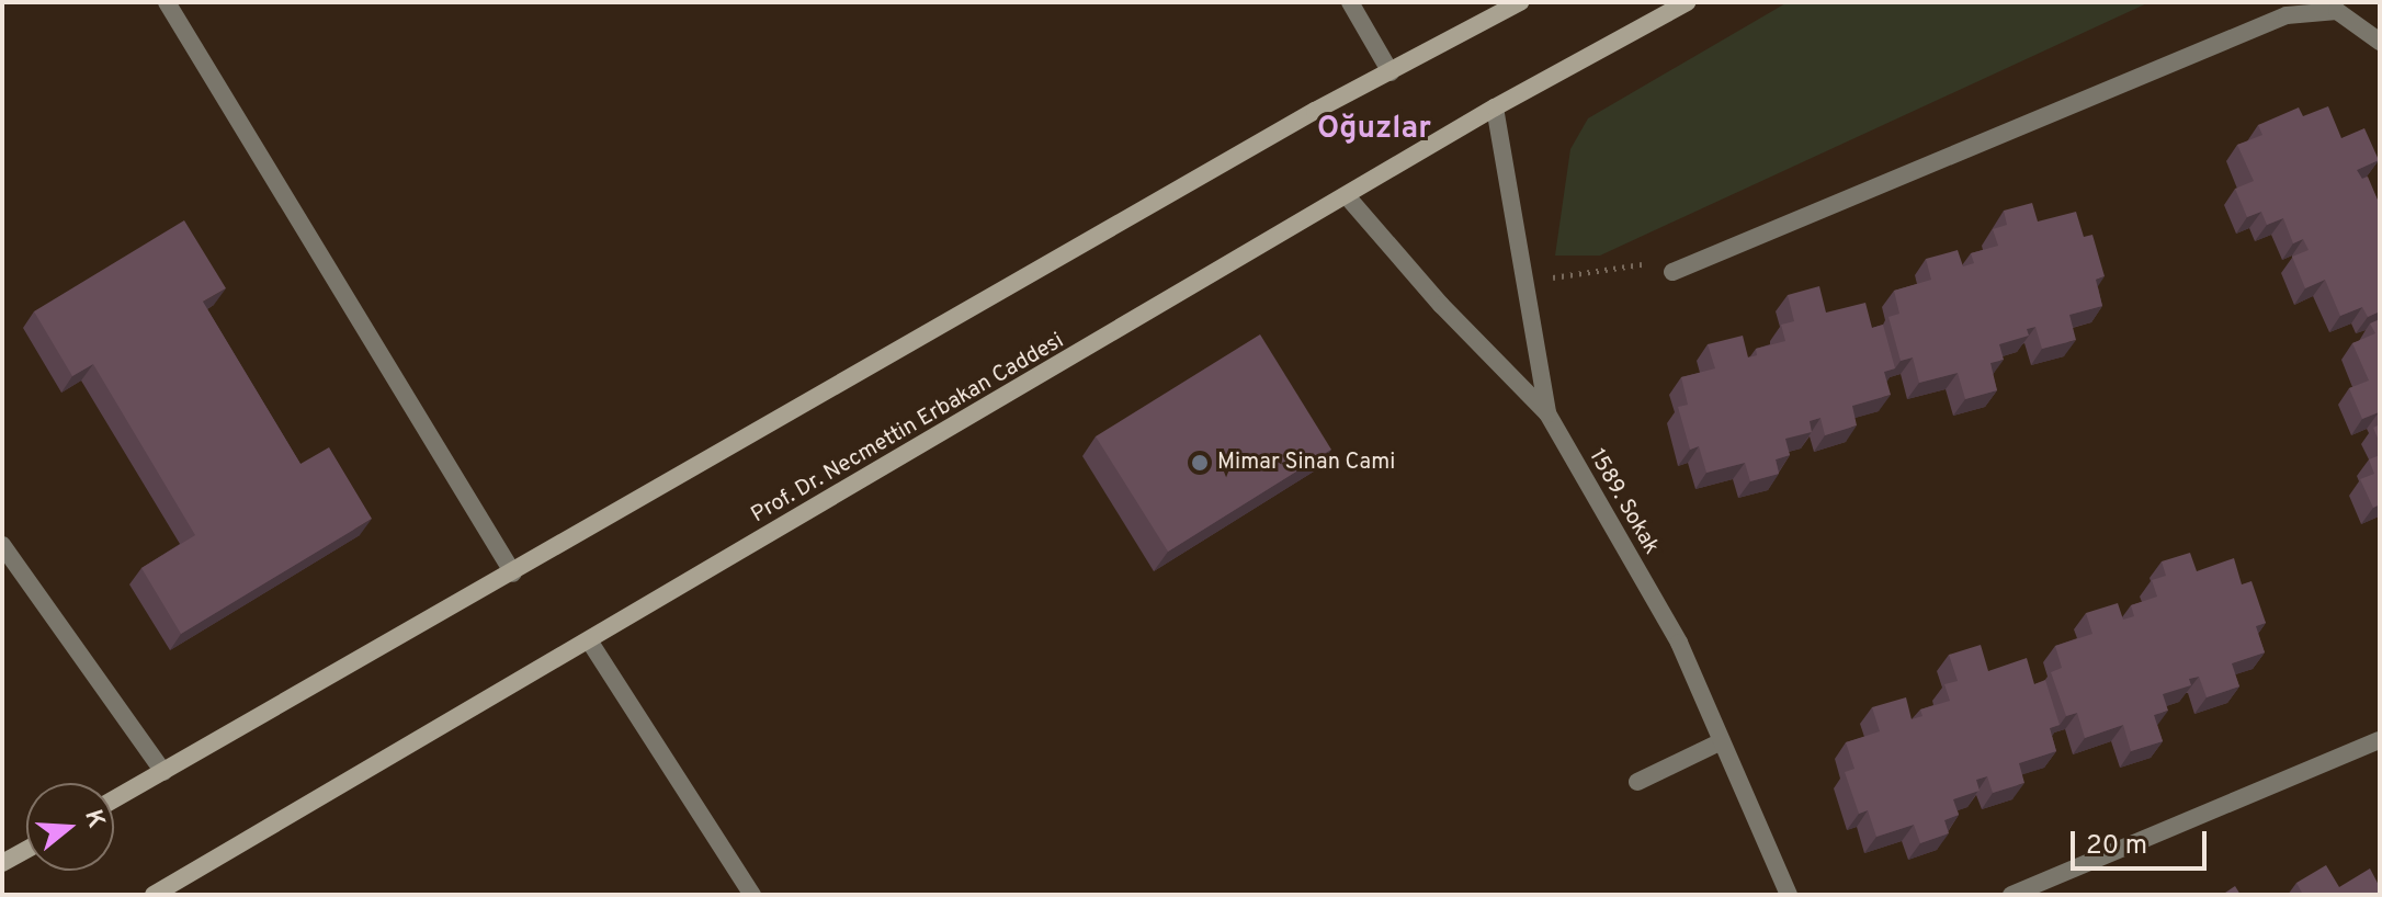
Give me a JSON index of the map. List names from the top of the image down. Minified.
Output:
{"streets":{"main road":["Prof. Dr. Necmettin Erbakan Caddesi"],"street":["1589. Sokak"]},"crossings":[["Prof. Dr. Necmettin Erbakan Caddesi","1589. Sokak"]],"districts":["Oğuzlar"],"places":["Mimar Sinan Cami"],"scale_bar":"20 m","north":"right"}
